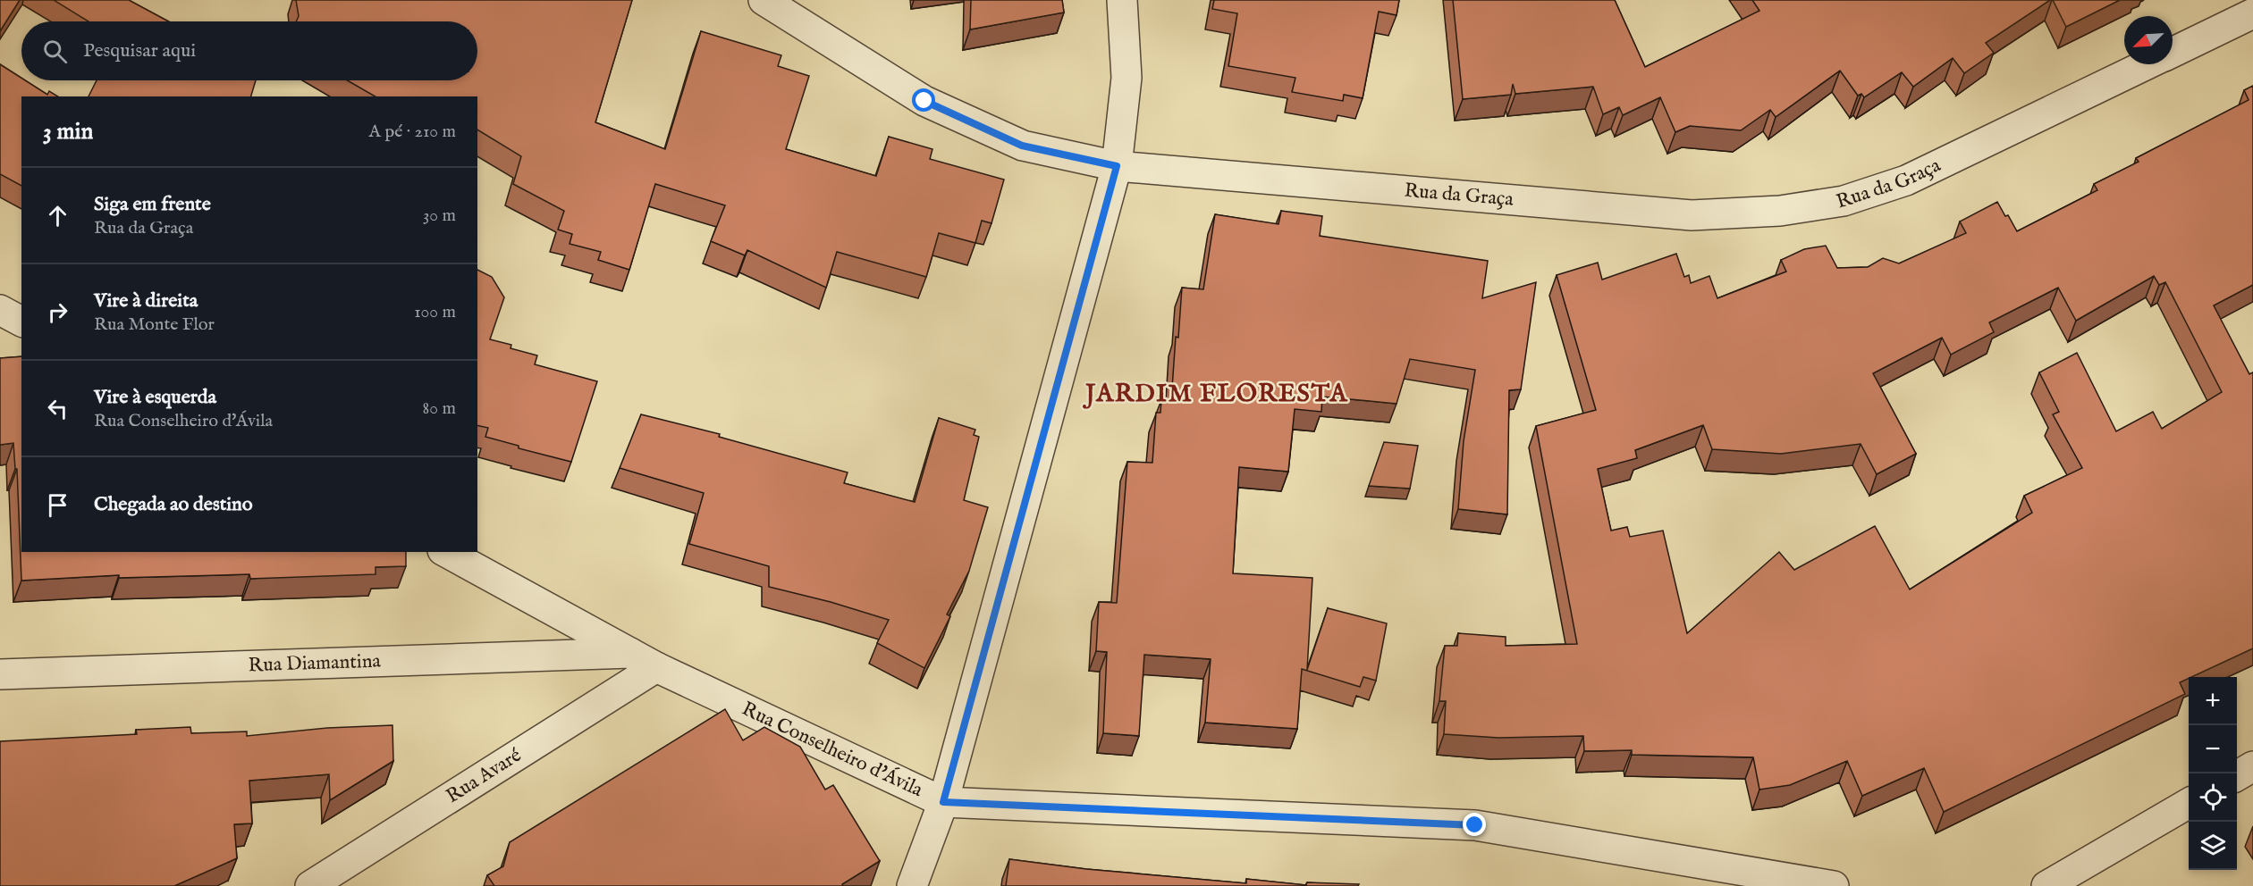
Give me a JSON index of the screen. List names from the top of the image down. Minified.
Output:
{"streets":{"street":["Rua da Graça","Rua Diamantina","Rua Conselheiro d'Ávila","Rua Avaré"]},"crossings":[["Rua Diamantina","Rua Conselheiro d'Ávila"],["Rua Conselheiro d'Ávila","Rua Avaré"]],"districts":["JARDIM FLORESTA"],"north":"bottom left","page":{"search":"Pesquisar aqui","heading":["3 min","A pé · 210 m"],"list":[["Siga em frente","Rua da Graça","30 m"],["Vire à direita","Rua Monte Flor","100 m"],["Vire à esquerda","Rua Conselheiro d'Ávila","80 m"],"Chegada ao destino"],"map_buttons":["+","−"]}}
